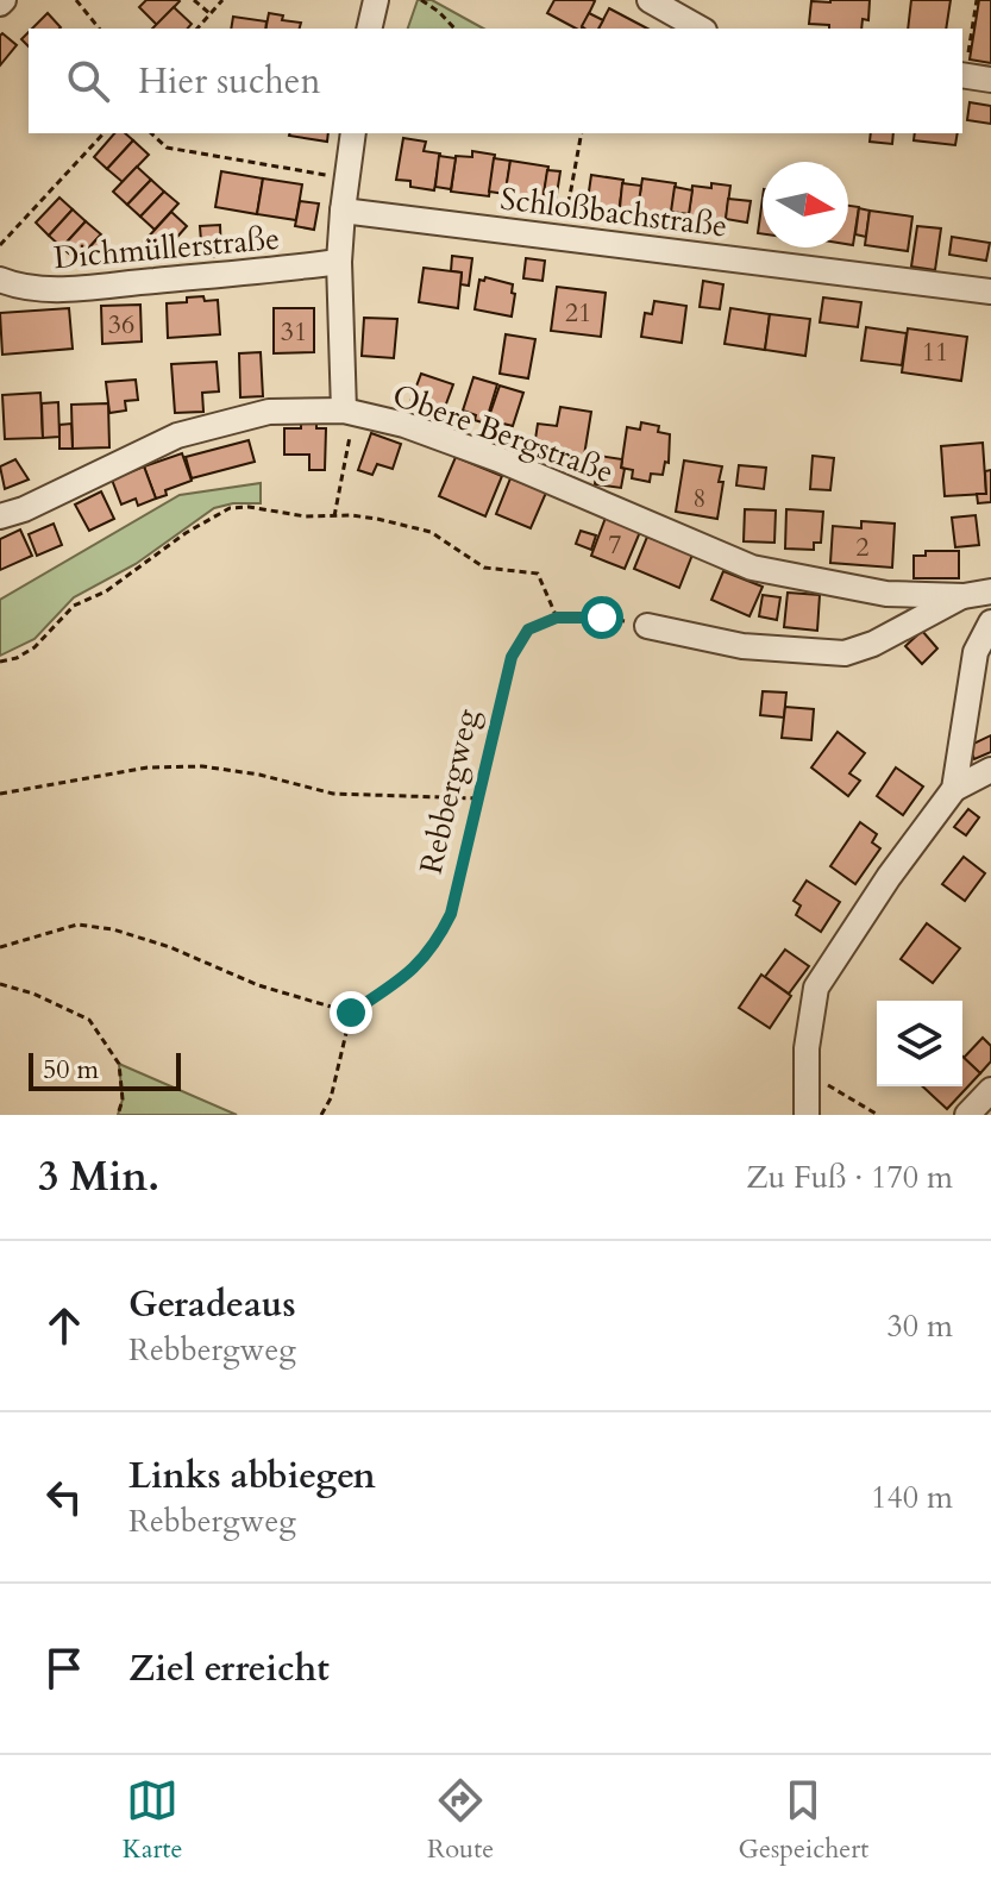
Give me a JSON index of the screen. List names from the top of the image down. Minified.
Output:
{"streets":{"street":["Schloßbachstraße","Dichmüllerstraße","Obere Bergstraße"],"path":["Rebbergweg"]},"house_numbers":["21","36","31","11","8","7","2"],"scale_bar":"50 m","north":"right","page":{"search":"Hier suchen","scale":"50 m","heading":["3 Min.","Zu Fuß · 170 m"],"list":[["Geradeaus","Rebbergweg","30 m"],["Links abbiegen","Rebbergweg","140 m"],"Ziel erreicht"],"nav":["Karte","Route","Gespeichert"]}}
